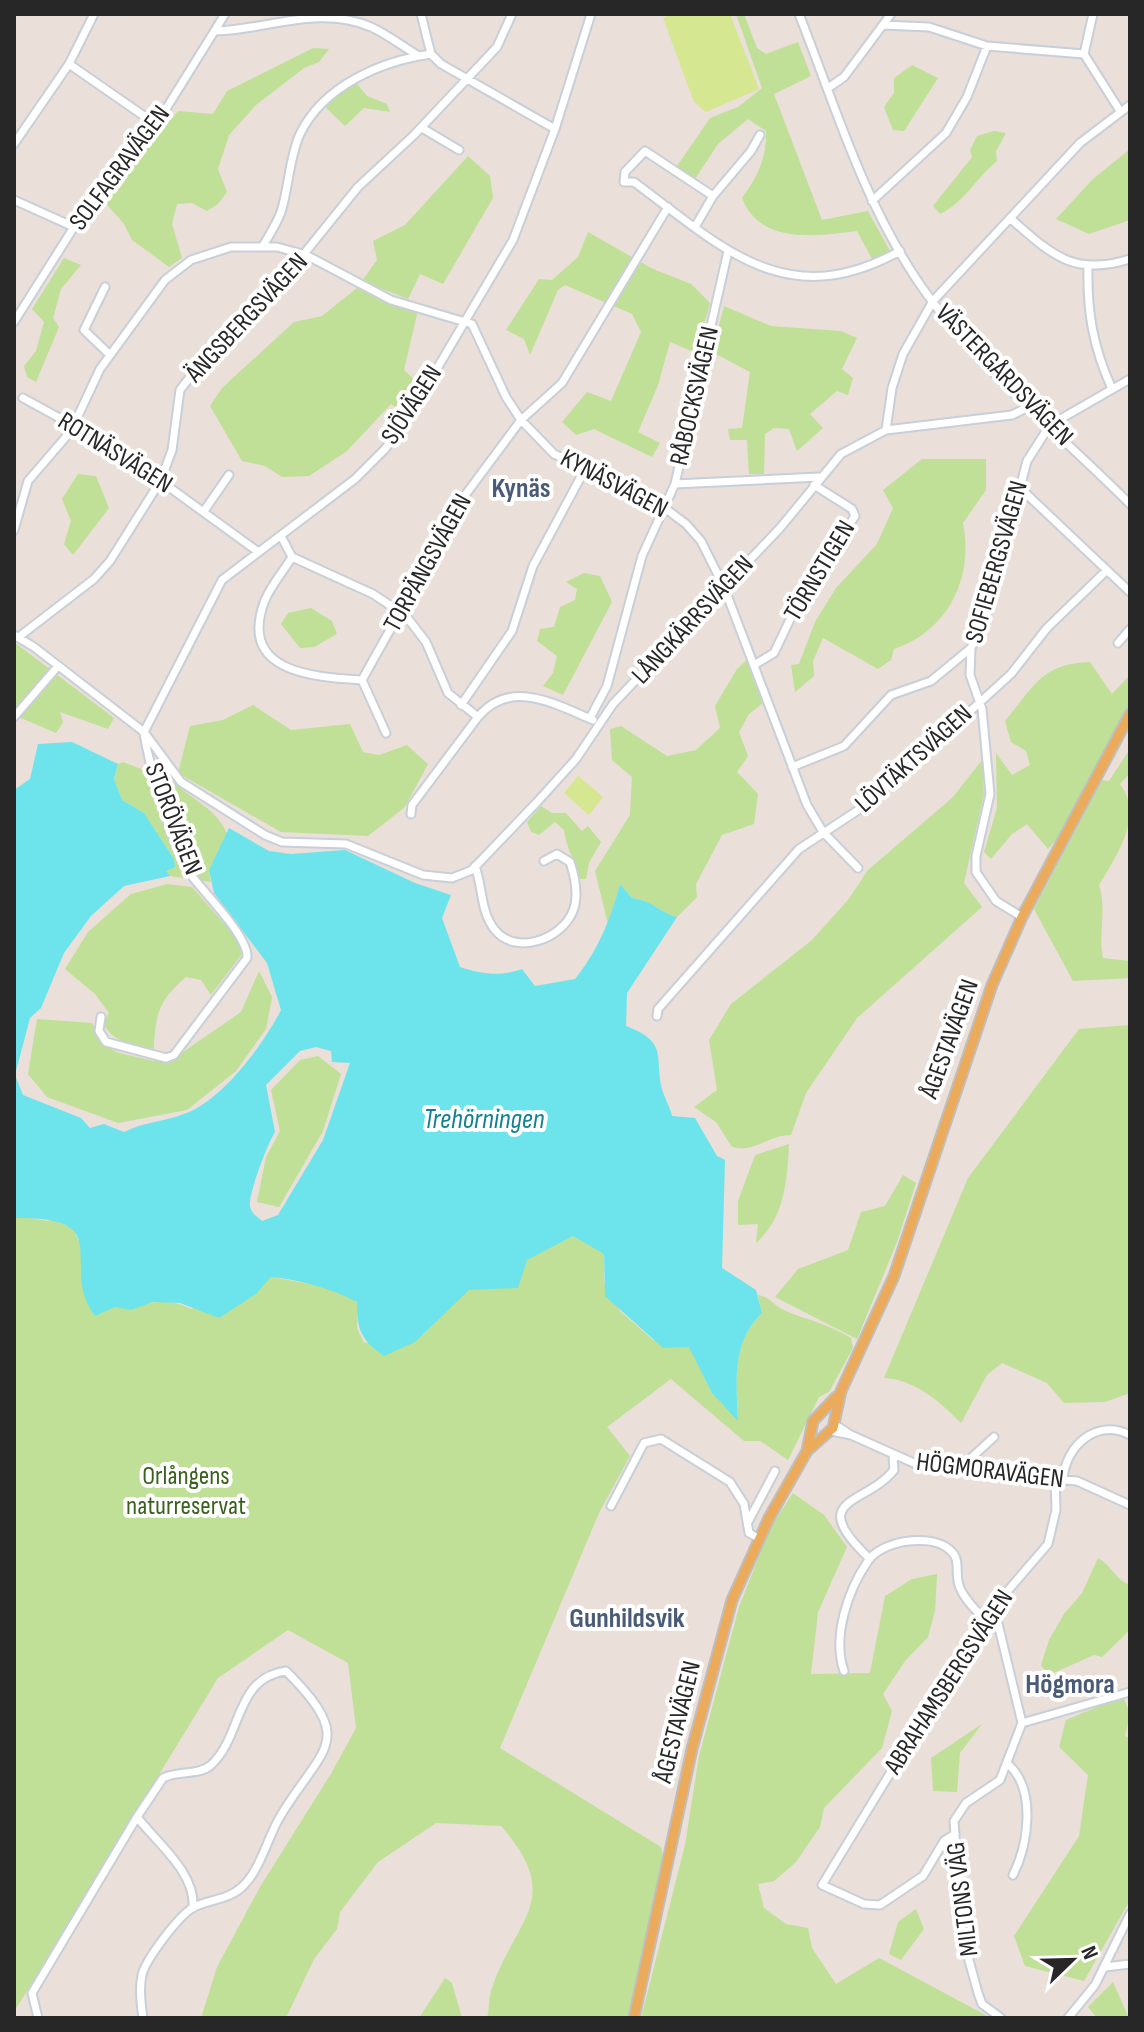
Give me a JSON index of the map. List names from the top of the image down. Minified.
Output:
{"streets":{"main road":["ÅGESTAVÄGEN"],"street":["SOLFAGRAVÄGEN","ÄNGSBERGSVÄGEN","VÄSTERGÅRDSVÄGEN","RÅBOCKSVÄGEN","SJÖVÄGEN","ROTNÄSVÄGEN","KYNÄSVÄGEN","SOFIEBERGSVÄGEN","TORPÄNGSVÄGEN","TÖRNSTIGEN","LÅNGKÄRRSVÄGEN","LÖVTÄKTSVÄGEN","STORÖVÄGEN","HÖGMORAVÄGEN","ABRAHAMSBERGSVÄGEN","MILTONS VÄG"]},"crossings":[["ÄNGSBERGSVÄGEN","ROTNÄSVÄGEN"],["VÄSTERGÅRDSVÄGEN","SOFIEBERGSVÄGEN"],["RÅBOCKSVÄGEN","KYNÄSVÄGEN"],["SJÖVÄGEN","ROTNÄSVÄGEN"],["SJÖVÄGEN","KYNÄSVÄGEN"],["SJÖVÄGEN","LÅNGKÄRRSVÄGEN"],["SJÖVÄGEN","STORÖVÄGEN"],["KYNÄSVÄGEN","TORPÄNGSVÄGEN"],["KYNÄSVÄGEN","TÖRNSTIGEN"],["KYNÄSVÄGEN","LÅNGKÄRRSVÄGEN"],["KYNÄSVÄGEN","LÖVTÄKTSVÄGEN"],["SOFIEBERGSVÄGEN","LÖVTÄKTSVÄGEN"],["SOFIEBERGSVÄGEN","ÅGESTAVÄGEN"],["TÖRNSTIGEN","LÅNGKÄRRSVÄGEN"],["LÅNGKÄRRSVÄGEN","STORÖVÄGEN"],["ÅGESTAVÄGEN","HÖGMORAVÄGEN"],["HÖGMORAVÄGEN","ABRAHAMSBERGSVÄGEN"],["ABRAHAMSBERGSVÄGEN","MILTONS VÄG"]],"districts":["Kynäs","Gunhildsvik","Högmora"],"water":["Trehörningen"],"parks":["Orlångens naturreservat"],"north":"top right"}
